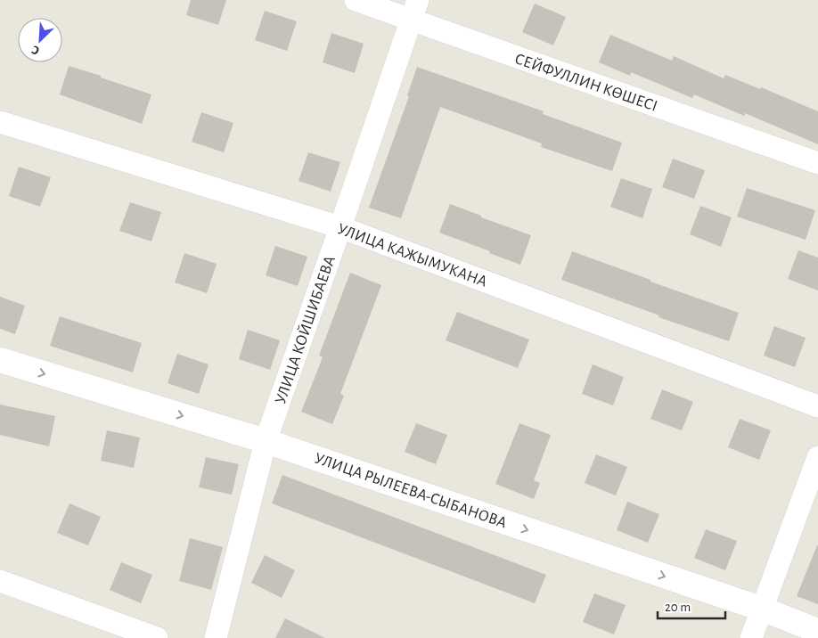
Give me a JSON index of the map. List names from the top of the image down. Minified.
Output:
{"streets":{"street":["СЕЙФУЛЛИН КӨШЕСІ","УЛИЦА КАЖЫМУКАНА","УЛИЦА КОЙШИБАЕВА","УЛИЦА РЫЛЕЕВА-СЫБАНОВА"]},"crossings":[["СЕЙФУЛЛИН КӨШЕСІ","УЛИЦА КОЙШИБАЕВА"],["УЛИЦА КАЖЫМУКАНА","УЛИЦА КОЙШИБАЕВА"],["УЛИЦА КОЙШИБАЕВА","УЛИЦА РЫЛЕЕВА-СЫБАНОВА"]],"one_way":["УЛИЦА РЫЛЕЕВА-СЫБАНОВА"],"scale_bar":"20 m","north":"bottom left"}
